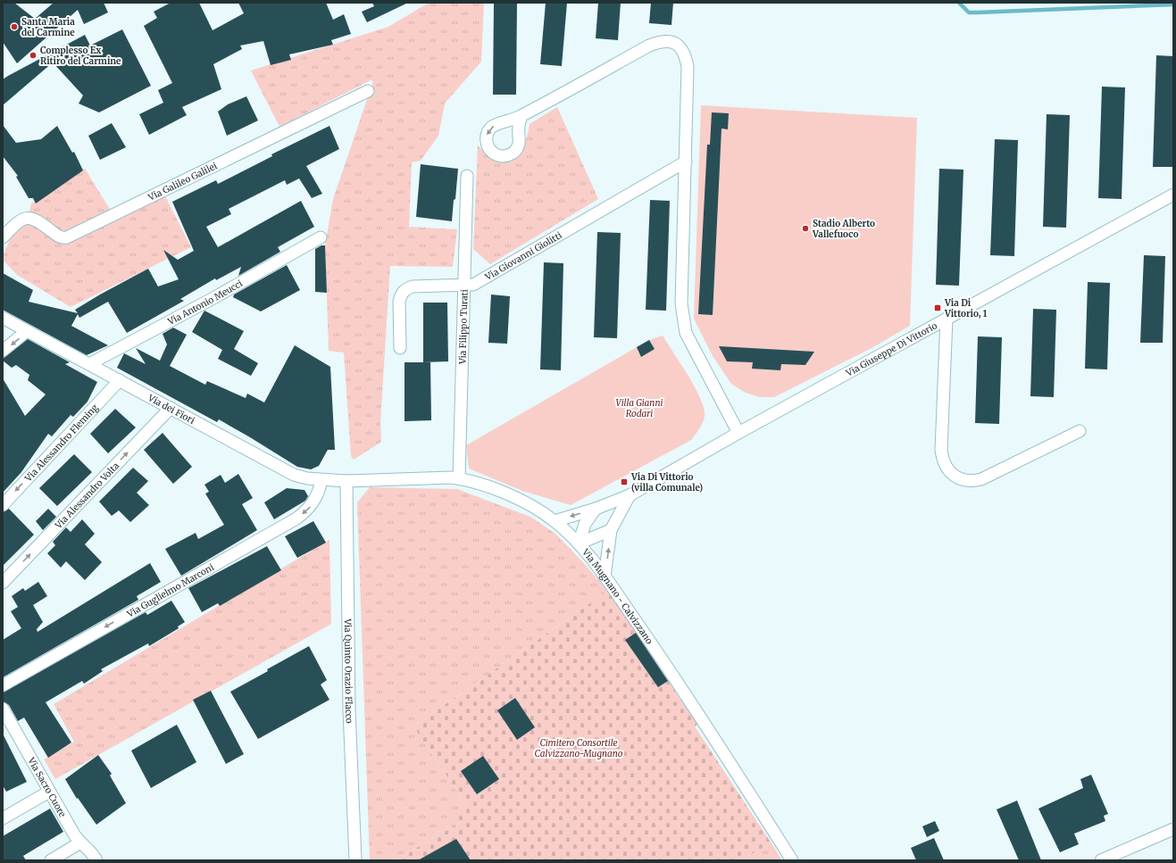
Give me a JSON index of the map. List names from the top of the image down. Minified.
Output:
{"streets":{"street":["Via Galileo Galilei","Via Giovanni Giolitti","Via Antonio Meucci","Via Filippo Turati","Via Giuseppe Di Vittorio","Via dei Fiori","Via Alessandro Fleming","Via Alessandro Volta","Via Guglielmo Marconi","Via Mugnano - Calvizzano","Via Quinto Orazio Flacco","Via Sacro Cuore"]},"crossings":[["Via Giovanni Giolitti","Via Filippo Turati"],["Via Antonio Meucci","Via dei Fiori"],["Via Filippo Turati","Via Mugnano - Calvizzano"],["Via Giuseppe Di Vittorio","Via Mugnano - Calvizzano"],["Via dei Fiori","Via Alessandro Fleming"],["Via dei Fiori","Via Alessandro Volta"],["Via dei Fiori","Via Guglielmo Marconi"],["Via dei Fiori","Via Mugnano - Calvizzano"],["Via dei Fiori","Via Quinto Orazio Flacco"],["Via Mugnano - Calvizzano","Via Quinto Orazio Flacco"]],"one_way":["Via Alessandro Fleming","Via Alessandro Volta","Via Guglielmo Marconi"],"parks":["Villa Gianni Rodari","Cimitero Consortile Calvizzano-Mugnano"],"places":{"other":["Santa Maria del Carmine","Complesso Ex Ritiro del Carmine","Stadio Alberto Vallefuoco"],"transit":["Via Di Vittorio, 1","Via Di Vittorio (villa Comunale)"]}}
